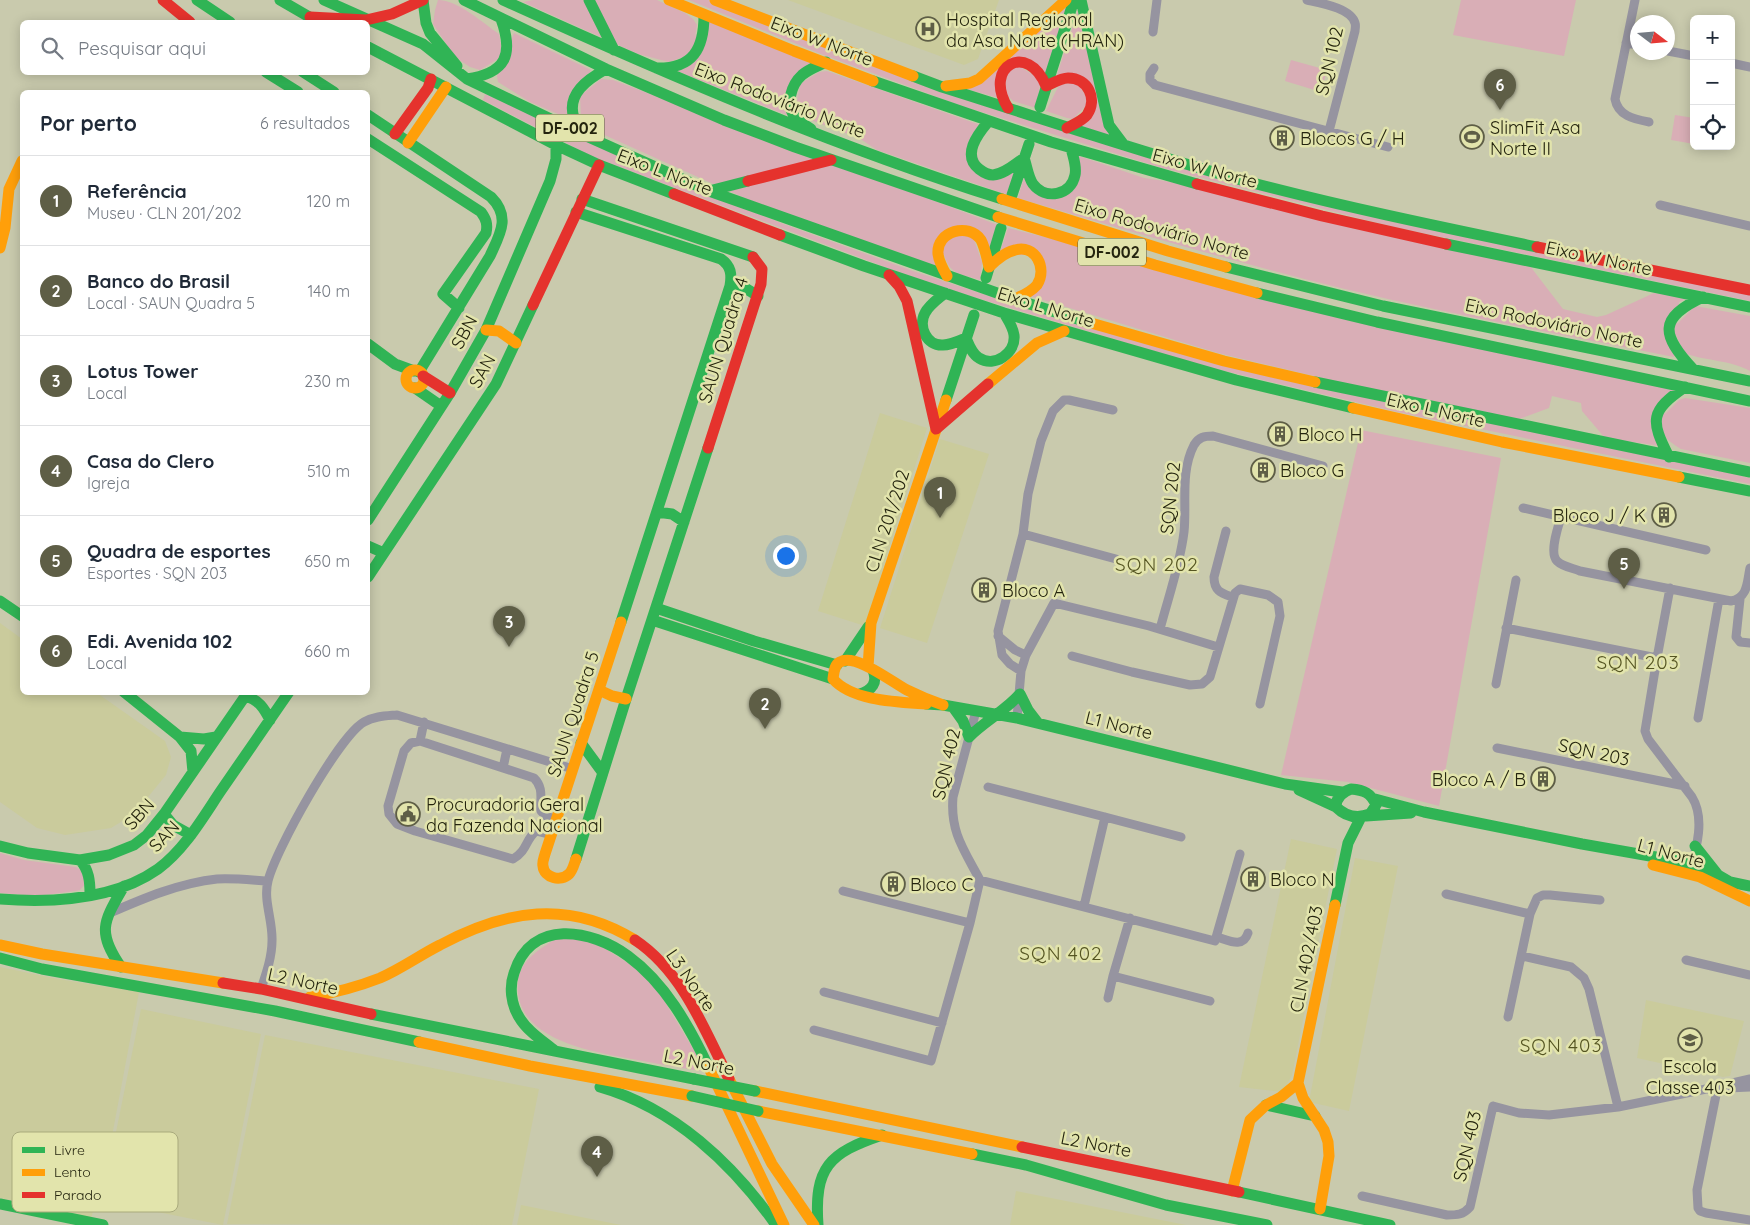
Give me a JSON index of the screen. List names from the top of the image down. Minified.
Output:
{"streets":{"main road":["Eixo W Norte","Eixo Rodoviário Norte","DF-002","Eixo L Norte","SBN","SAUN Quadra 4","SAN","CLN 201/202","SAUN Quadra 5","L1 Norte","CLN 402/403","L3 Norte","L2 Norte"],"street":["SQN 102","SQN 202","SQN 203","SQN 402","SQN 403"]},"crossings":[["DF-002","Eixo L Norte"],["Eixo L Norte","SBN"],["Eixo L Norte","SAN"],["SAUN Quadra 4","SAN"],["SAUN Quadra 4","SAUN Quadra 5"],["CLN 201/202","L1 Norte"],["L1 Norte","SQN 203"],["L1 Norte","SQN 402"],["L1 Norte","CLN 402/403"],["L3 Norte","L2 Norte"]],"districts":["SQN 202","SQN 203","SQN 402","SQN 403"],"places":{"hospital":["Hospital Regional da Asa Norte (HRAN)"],"sports":["SlimFit Asa Norte II"],"building":["Blocos G / H","Bloco H","Bloco G","Bloco J / K","Bloco A","Bloco A / B","Bloco N","Bloco C"],"public building":["Procuradoria Geral da Fazenda Nacional"],"school or university":["Escola Classe 403"]},"legend":["Livre","Lento","Parado"],"north":"right","page":{"map_buttons":["+","−"],"search":"Pesquisar aqui","pins":["6","1","5","3","2","4"],"heading":["Por perto","6 resultados"],"list":[{"mark":"1","name":"Referência","note":"Museu · CLN 201/202","value":"120 m"},{"mark":"2","name":"Banco do Brasil","note":"Local · SAUN Quadra 5","value":"140 m"},{"mark":"3","name":"Lotus Tower","note":"Local","value":"230 m"},{"mark":"4","name":"Casa do Clero","note":"Igreja","value":"510 m"},{"mark":"5","name":"Quadra de esportes","note":"Esportes · SQN 203","value":"650 m"},{"mark":"6","name":"Edi. Avenida 102","note":"Local","value":"660 m"}]}}
